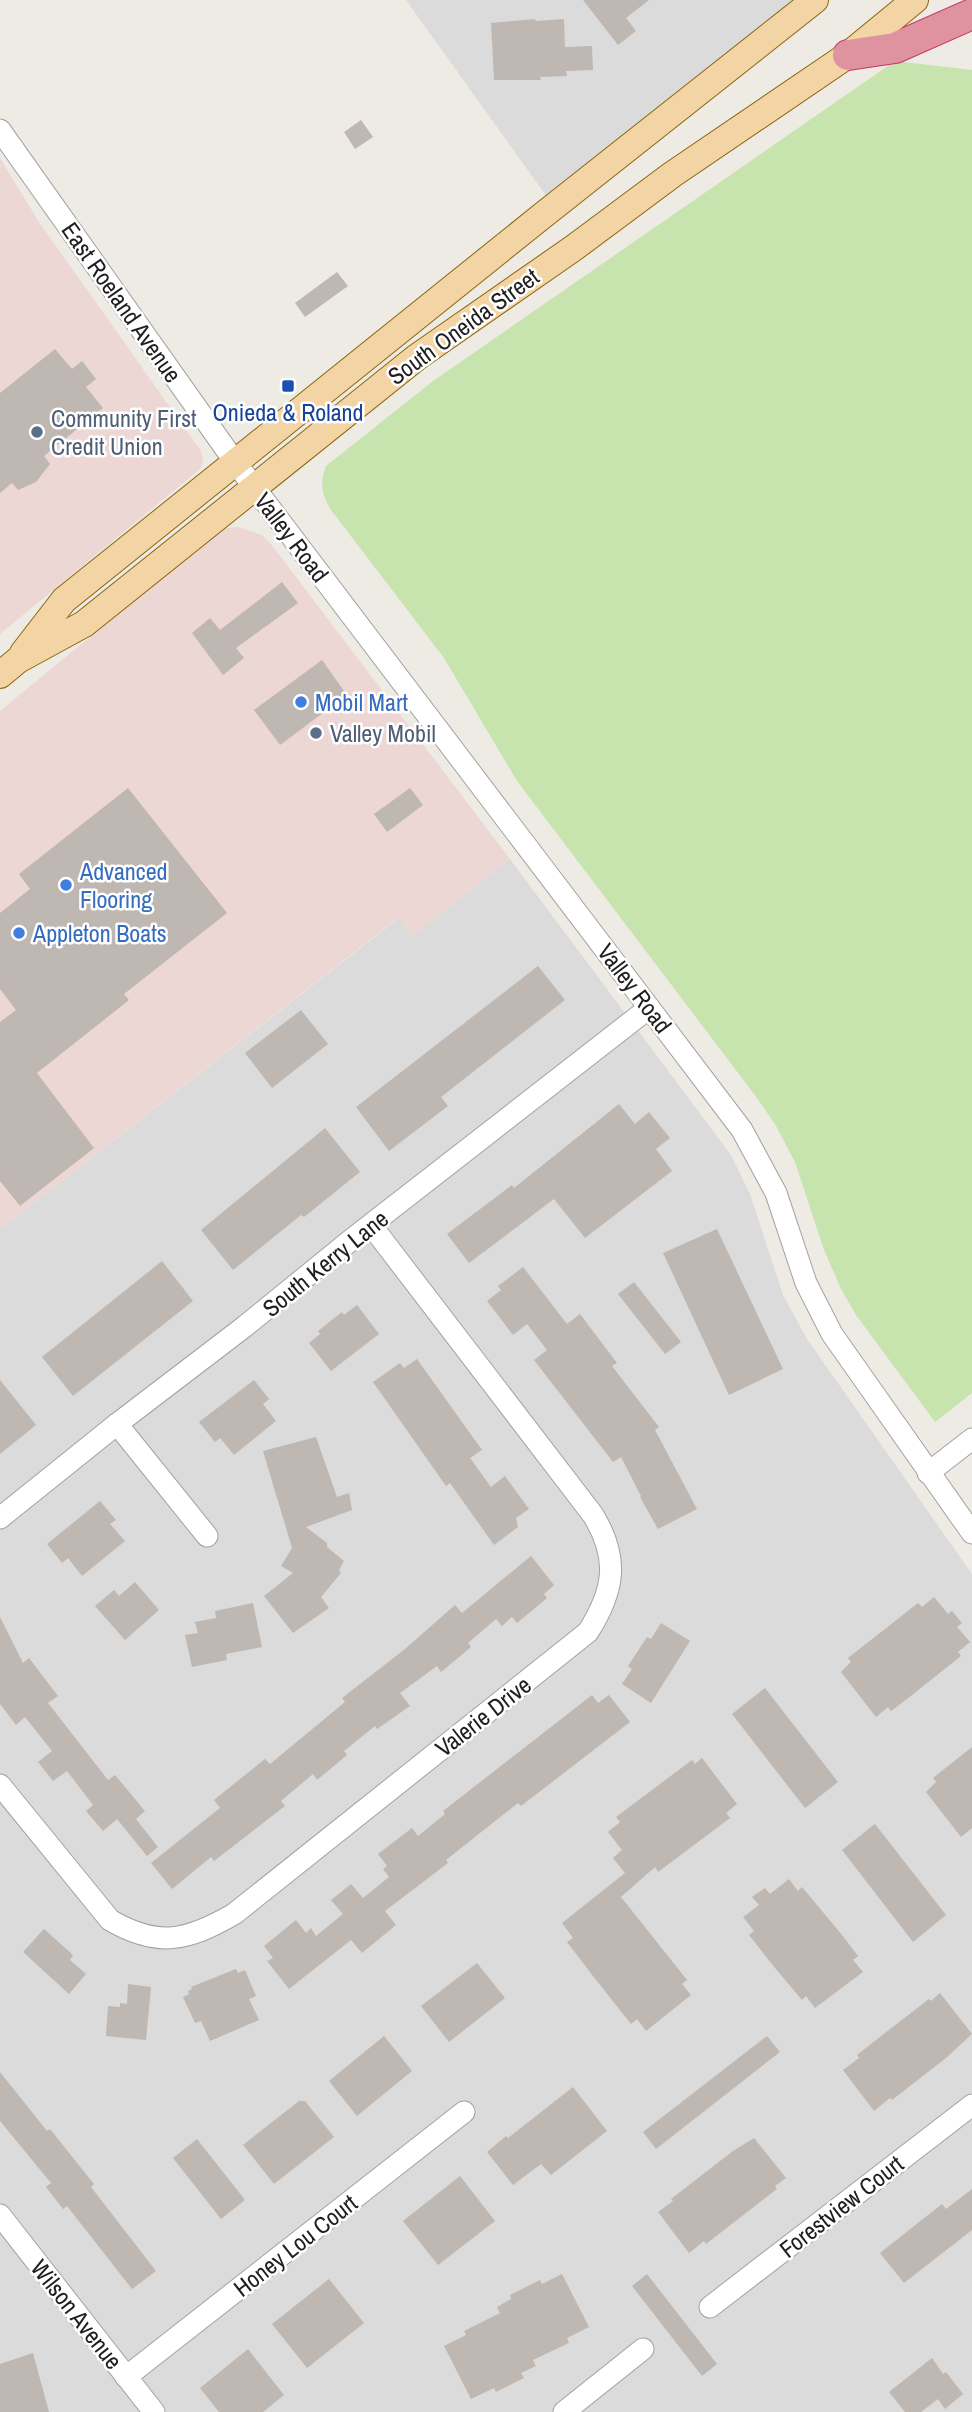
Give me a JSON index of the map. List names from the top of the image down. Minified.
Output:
{"streets":{"main road":["South Oneida Street"],"street":["East Roeland Avenue","Valley Road","South Kerry Lane","Valerie Drive","Forestview Court","Honey Lou Court","Wilson Avenue"]},"crossings":[["East Roeland Avenue","South Oneida Street"],["East Roeland Avenue","Valley Road"],["South Oneida Street","Valley Road"],["Valley Road","South Kerry Lane"],["South Kerry Lane","Valerie Drive"],["Honey Lou Court","Wilson Avenue"]],"places":{"transit":["Onieda & Roland"],"other":["Community First Credit Union","Mobil Mart","Valley Mobil","Advanced Flooring","Appleton Boats"]}}
